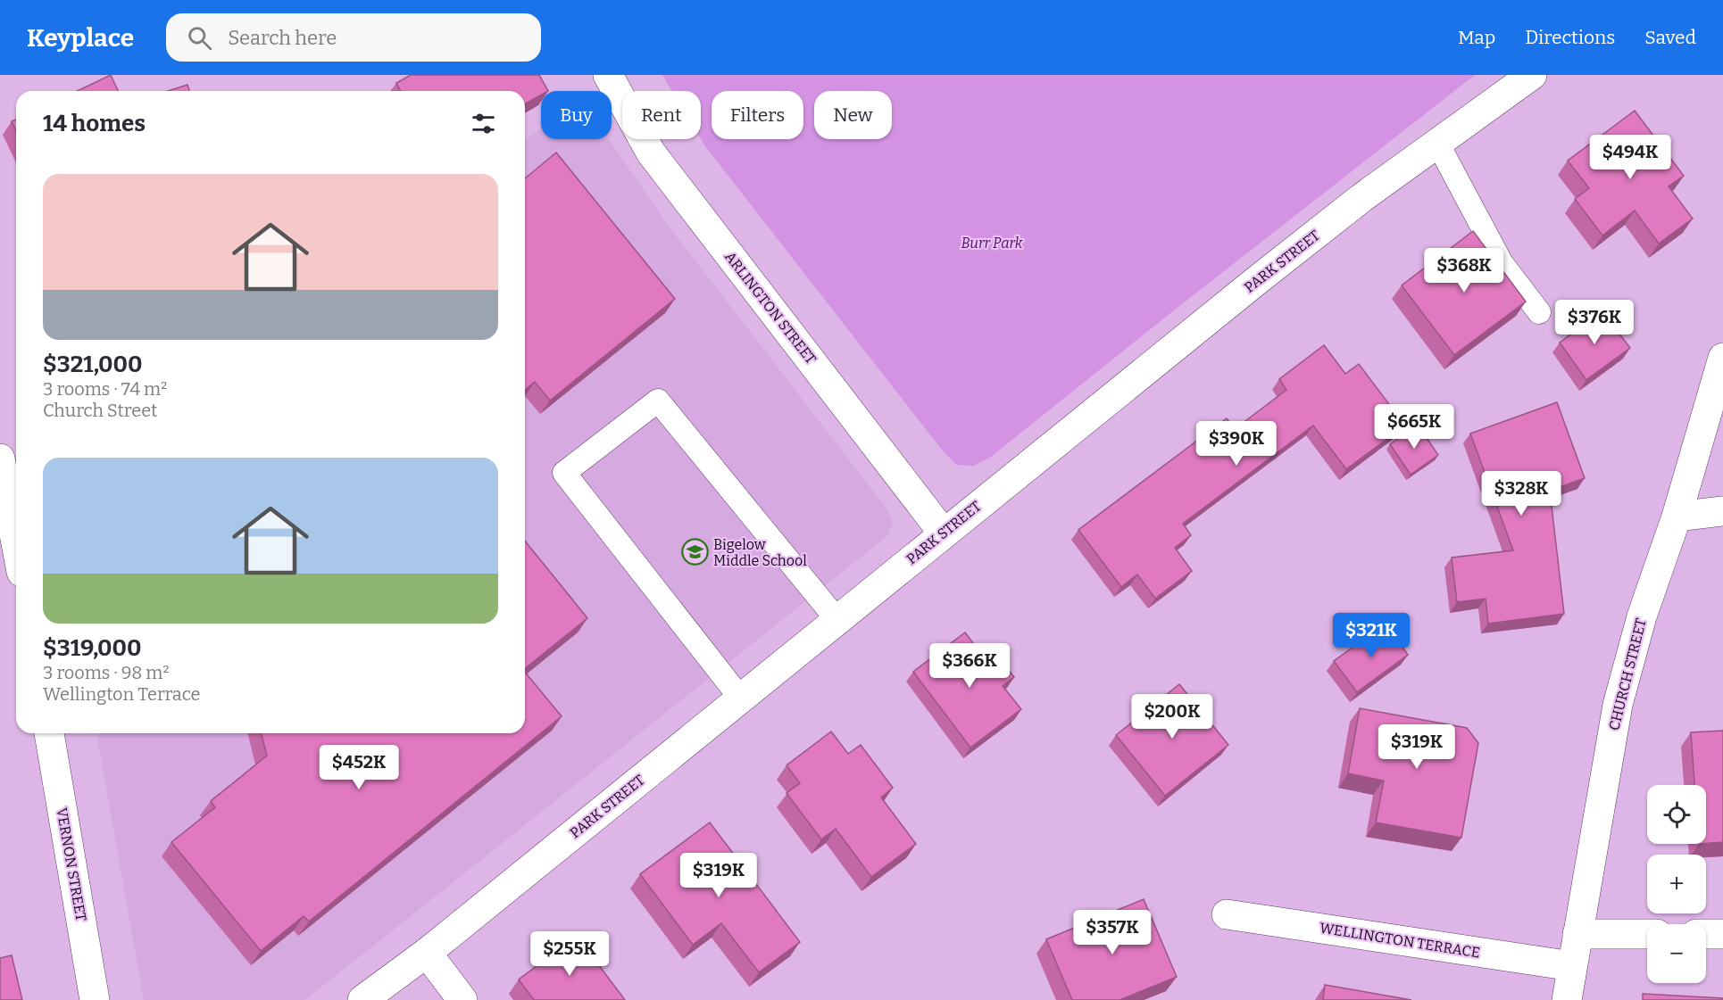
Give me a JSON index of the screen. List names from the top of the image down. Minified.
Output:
{"streets":{"street":["PARK STREET","ARLINGTON STREET","CHURCH STREET","VERNON STREET","WELLINGTON TERRACE"]},"crossings":[["PARK STREET","ARLINGTON STREET"],["CHURCH STREET","WELLINGTON TERRACE"]],"parks":["Burr Park"],"places":{"school or university":["Bigelow Middle School"]},"page":{"header":"Keyplace","search":"Search here","nav":["Map","Directions","Saved"],"chip":["Buy","Rent","Filters","New"],"heading":"14 homes","price":["$494K","$368K","$376K","$665K","$390K","$328K","$321K","$366K","$200K","$319K","$452K","$319K","$357K","$255K"],"list":[{"name":"$321,000","note":"3 rooms · 74 m² · Church Street"},{"name":"$319,000","note":"3 rooms · 98 m² · Wellington Terrace"}],"map_buttons":["+","−"]}}
